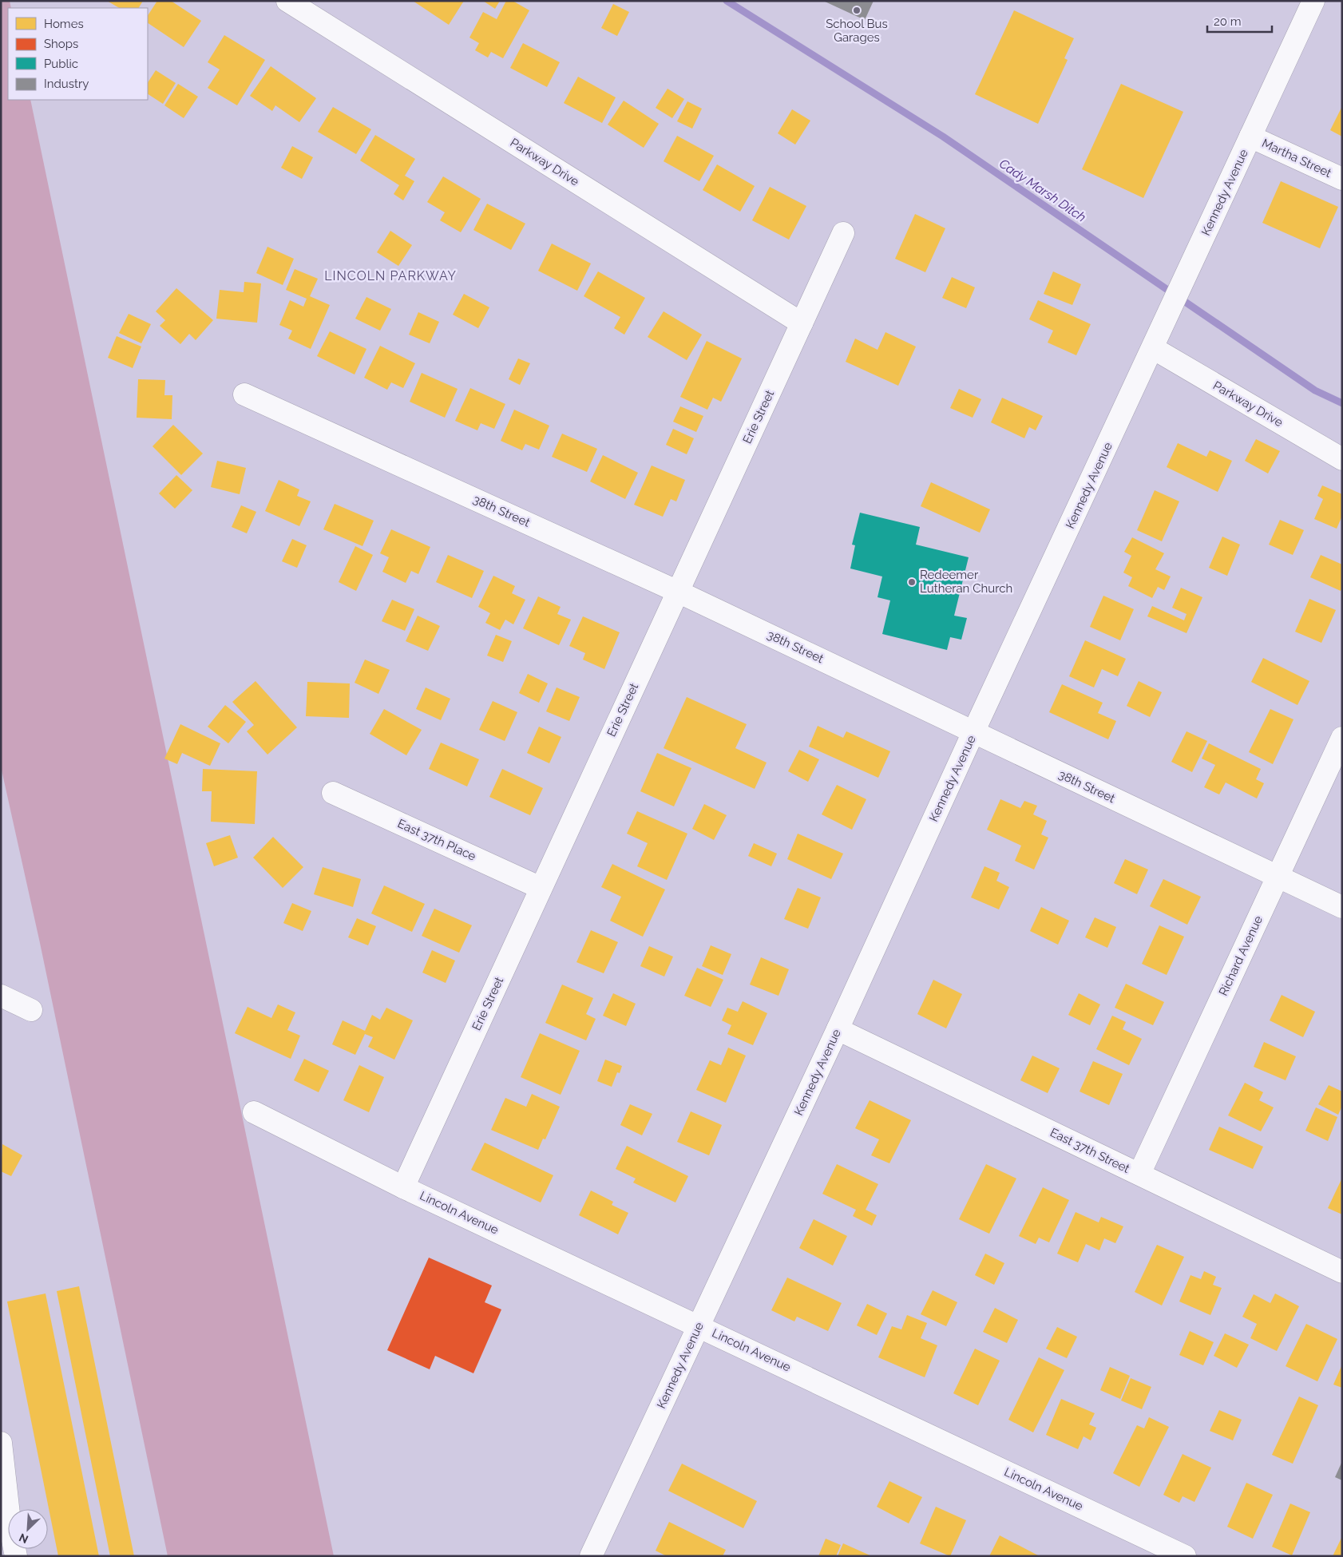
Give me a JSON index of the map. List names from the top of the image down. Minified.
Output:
{"streets":{"street":["Martha Street","Parkway Drive","Kennedy Avenue","Erie Street","38th Street","East 37th Place","Richard Avenue","East 37th Street","Lincoln Avenue"]},"crossings":[["Martha Street","Kennedy Avenue"],["Parkway Drive","Kennedy Avenue"],["Parkway Drive","Erie Street"],["Kennedy Avenue","38th Street"],["Kennedy Avenue","East 37th Street"],["Kennedy Avenue","Lincoln Avenue"],["Erie Street","38th Street"],["Erie Street","East 37th Place"],["Erie Street","Lincoln Avenue"],["38th Street","Richard Avenue"],["Richard Avenue","East 37th Street"]],"districts":["LINCOLN PARKWAY"],"water":["Cady Marsh Ditch"],"places":["School Bus Garages","Redeemer Lutheran Church"],"legend":["Homes","Shops","Public","Industry"],"scale_bar":"20 m","north":"bottom left"}
